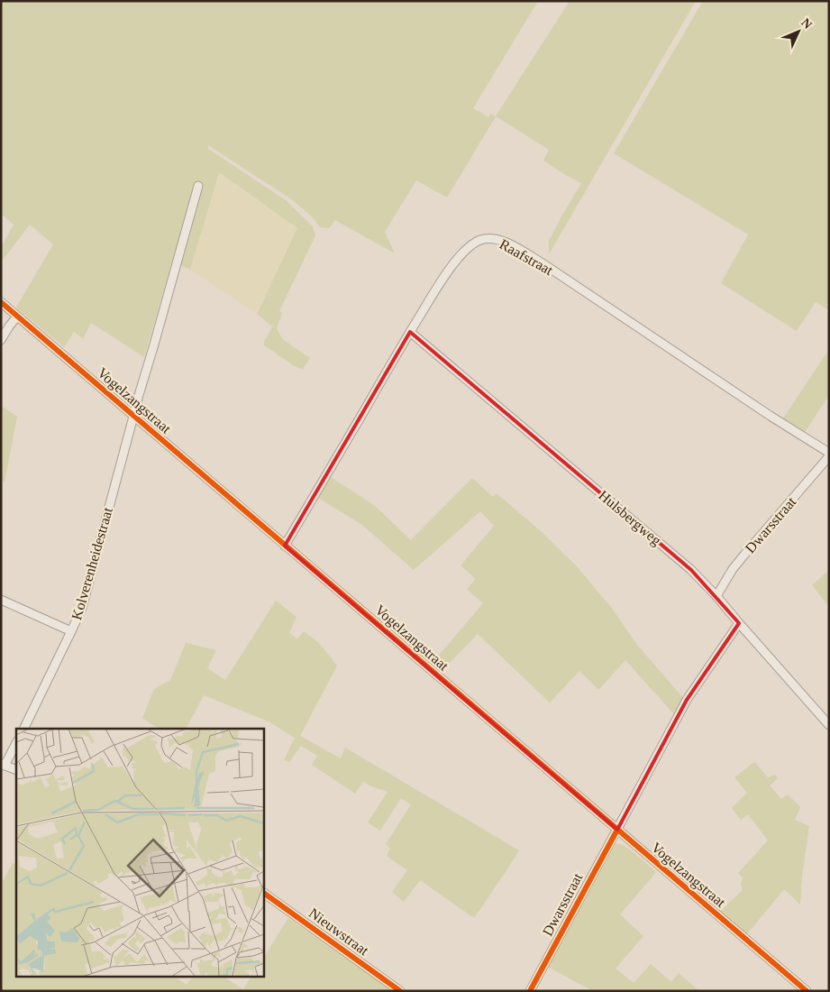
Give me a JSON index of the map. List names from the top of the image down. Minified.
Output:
{"streets":{"street":["Raafstraat","Vogelzangstraat","Hulsbergweg","Dwarsstraat","Kolverenheidestraat","Nieuwstraat"]},"crossings":[["Raafstraat","Vogelzangstraat"],["Raafstraat","Hulsbergweg"],["Vogelzangstraat","Dwarsstraat"],["Vogelzangstraat","Kolverenheidestraat"],["Hulsbergweg","Dwarsstraat"]],"north":"top right"}
